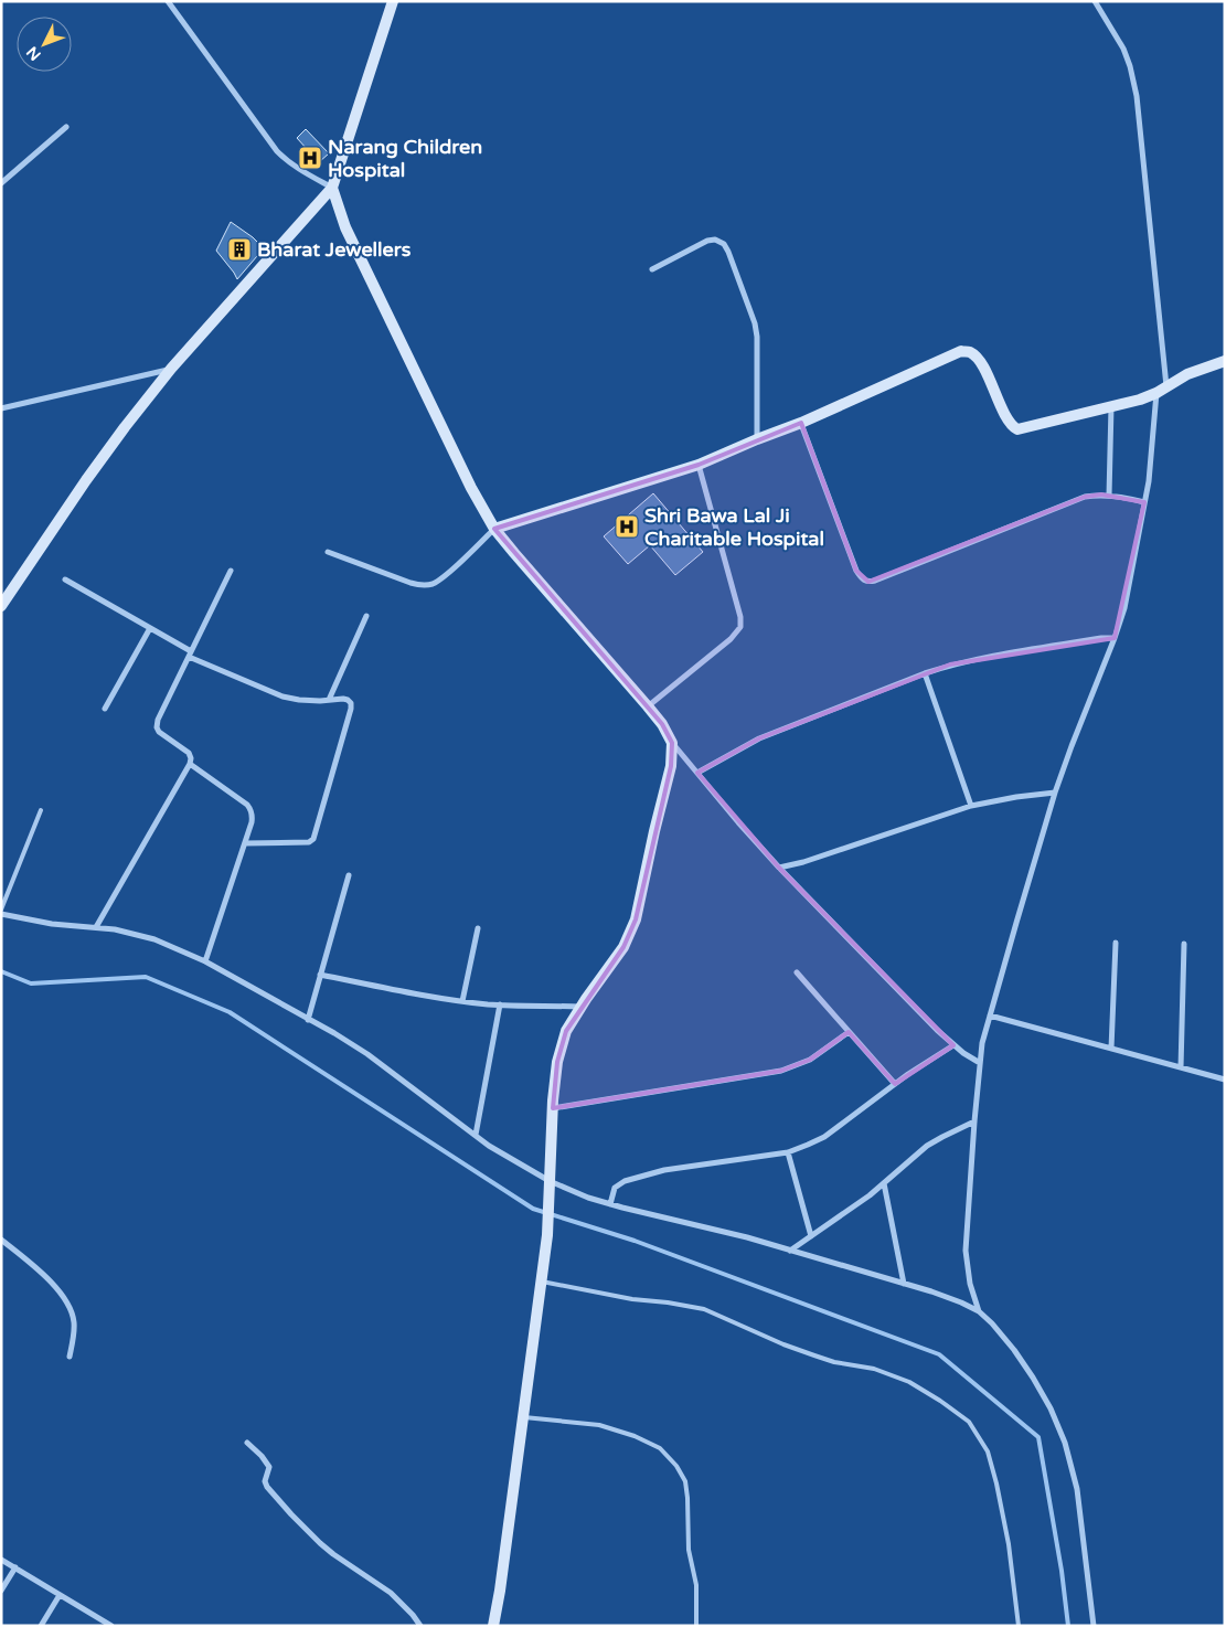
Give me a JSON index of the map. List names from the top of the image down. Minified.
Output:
{"places":{"hospital":["Narang Children Hospital","Shri Bawa Lal Ji Charitable Hospital"],"building":["Bharat Jewellers"]},"north":"bottom left"}
